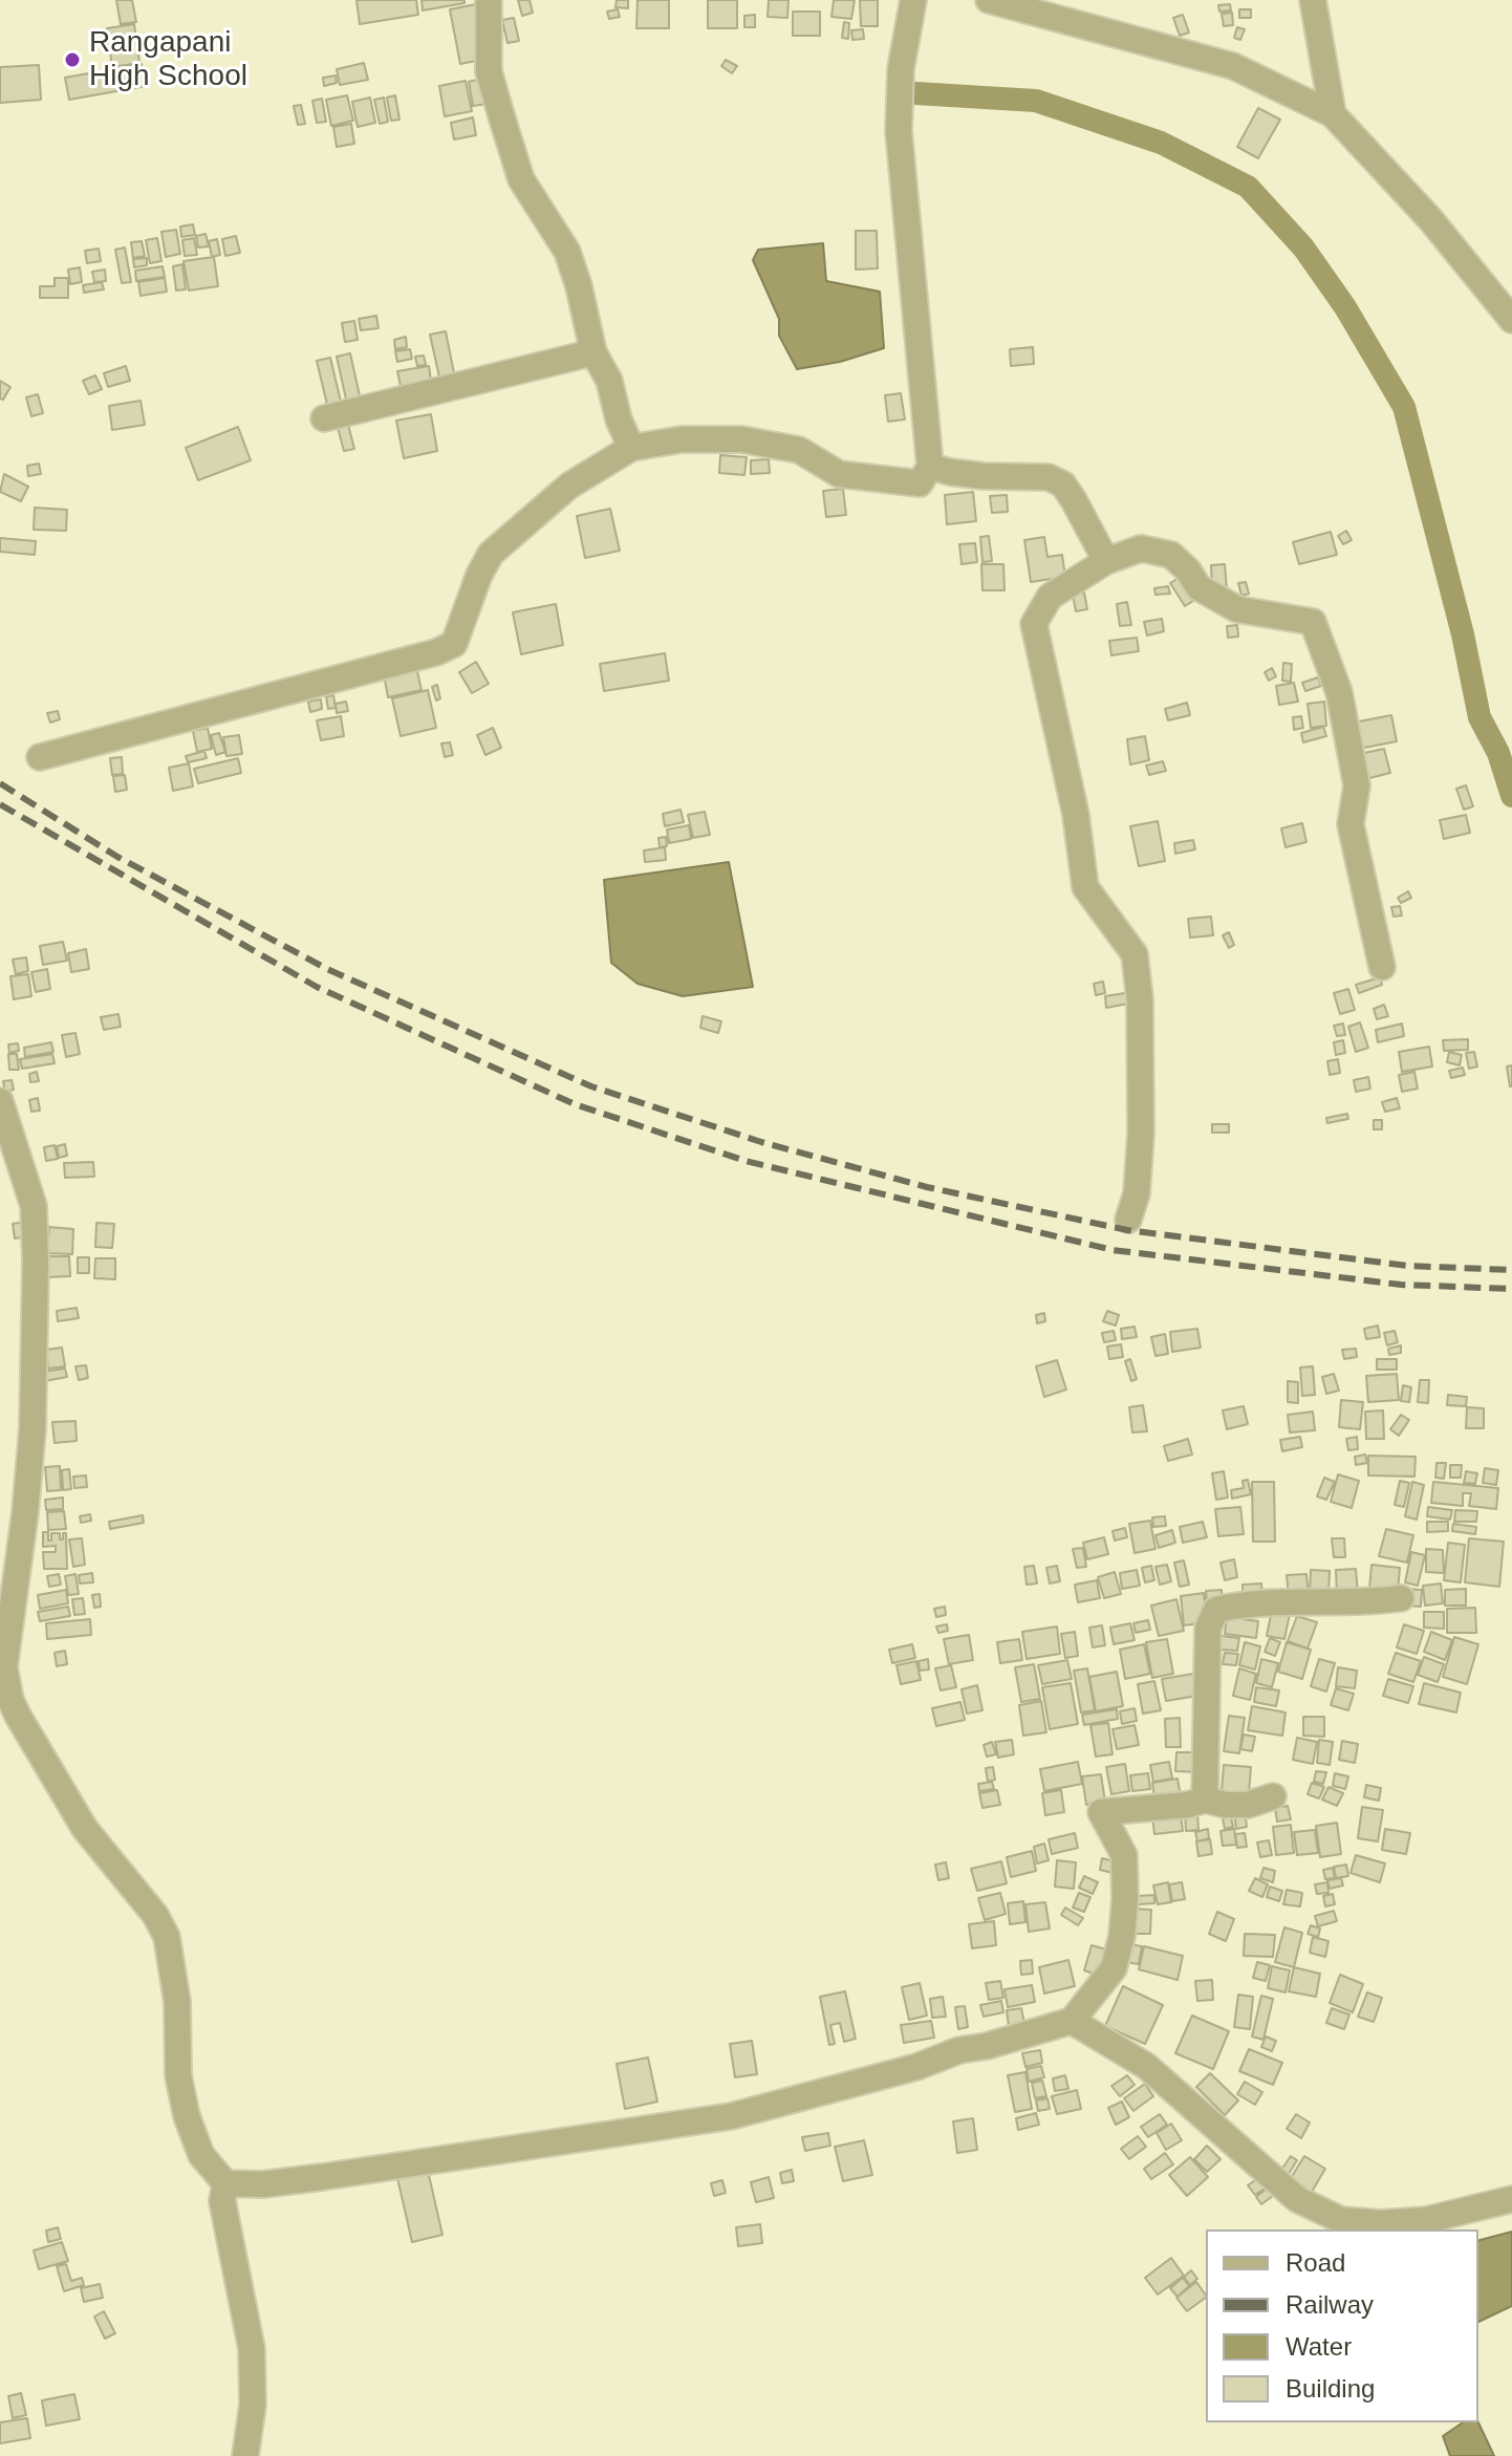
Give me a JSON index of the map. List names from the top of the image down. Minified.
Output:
{"places":["Rangapani High School"],"legend":["Road","Railway","Water","Building"]}
